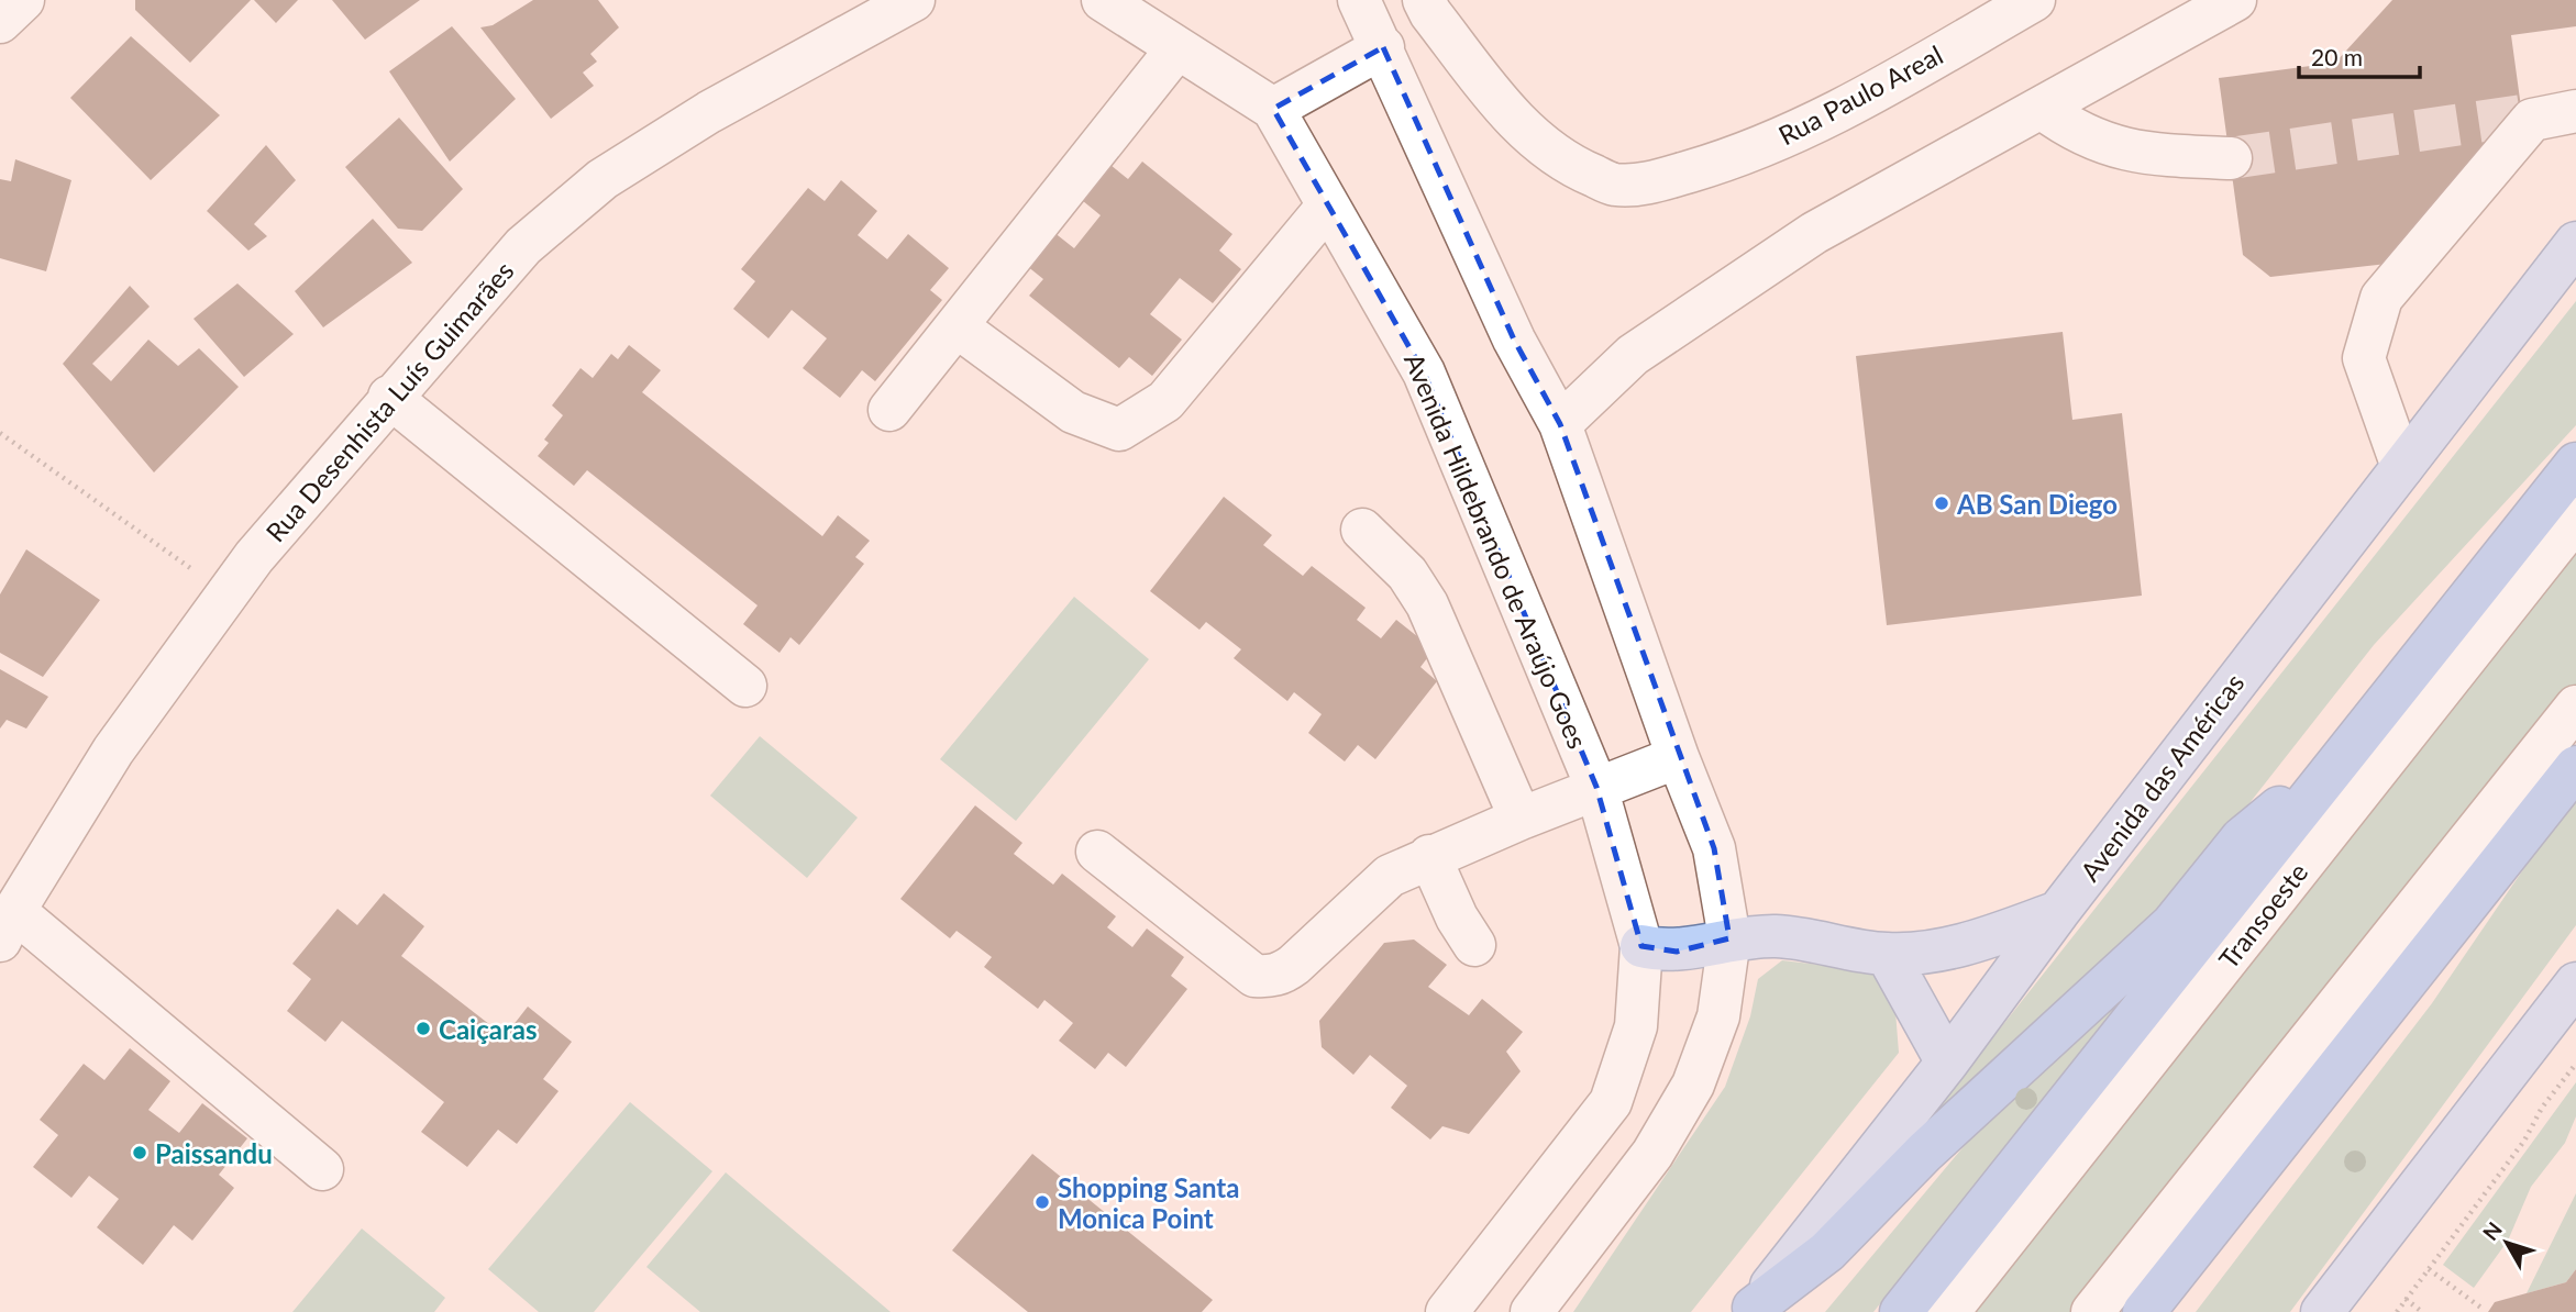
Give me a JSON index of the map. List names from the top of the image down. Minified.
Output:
{"streets":{"main road":["Avenida das Américas"],"street":["Rua Paulo Areal","Rua Desenhista Luís Guimarães","Avenida Hildebrando de Araújo Goes","Transoeste"]},"places":["AB San Diego","Caiçaras","Paissandu","Shopping Santa Monica Point"],"scale_bar":"20 m","north":"top left"}
